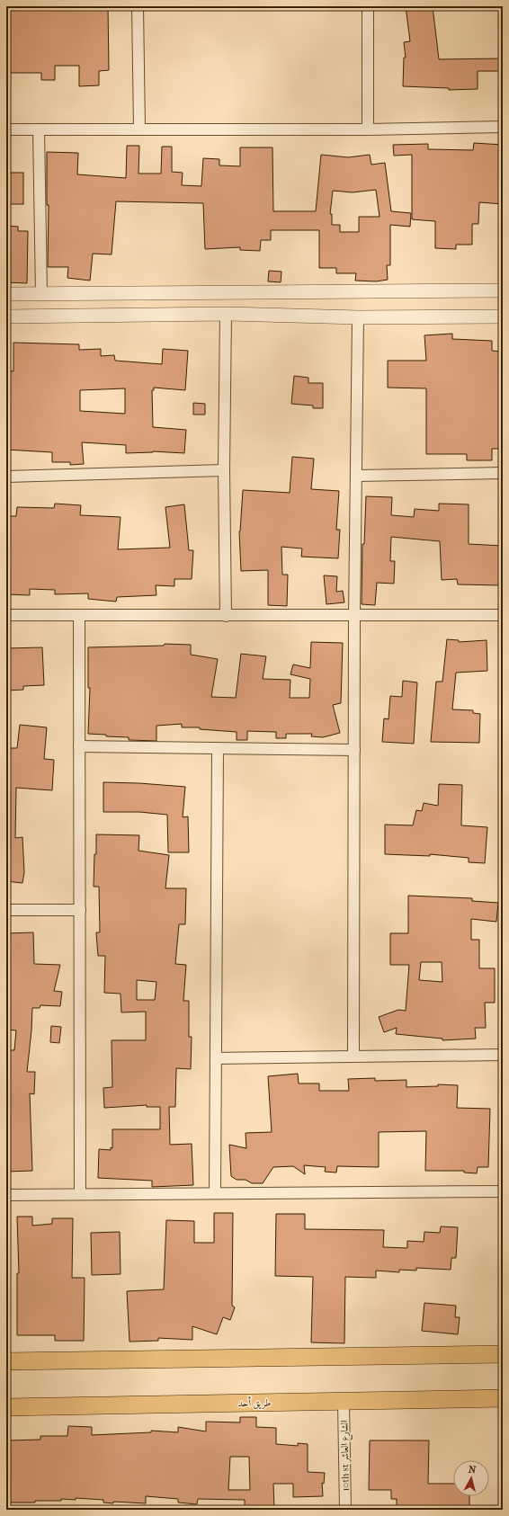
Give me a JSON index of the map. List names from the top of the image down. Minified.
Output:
{"streets":{"main road":["طريق أحد"],"street":["10th st الشارع العاشر"]},"crossings":[["طريق أحد","10th st الشارع العاشر"]],"north":"top"}
